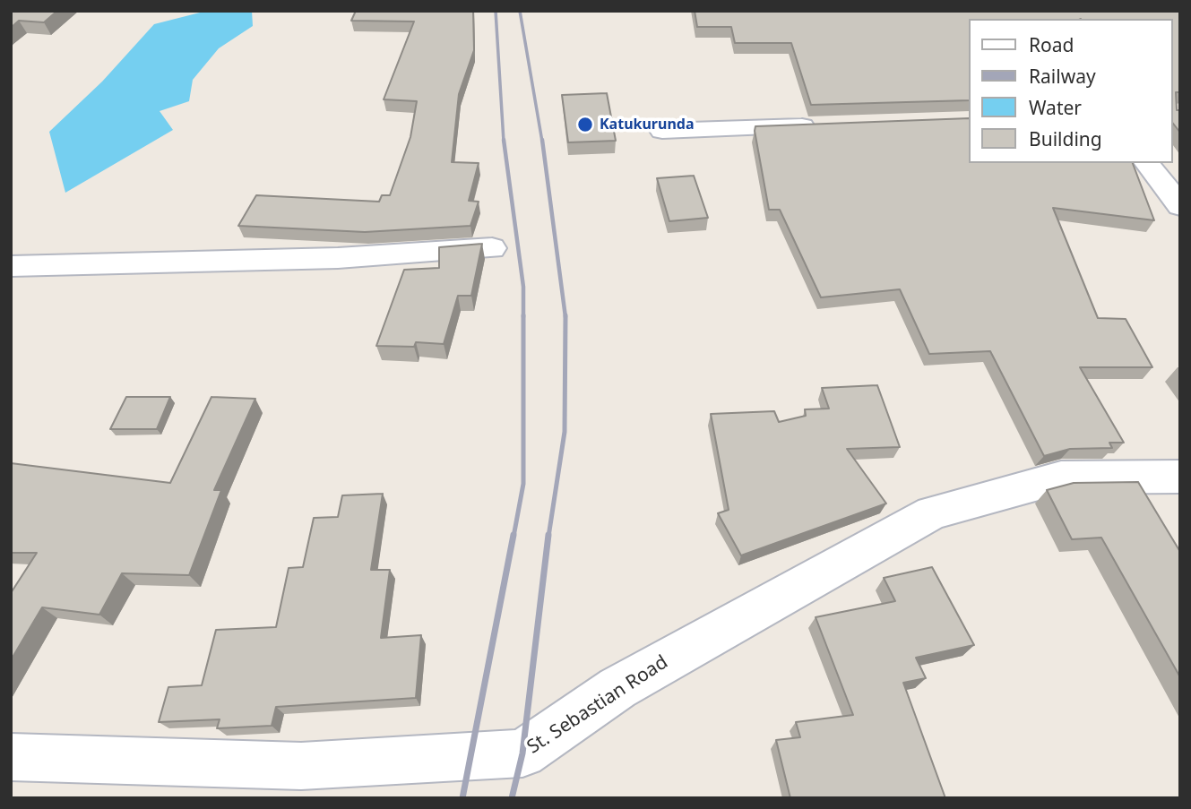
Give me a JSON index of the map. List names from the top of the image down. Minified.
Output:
{"streets":{"street":["St. Sebastian Road"]},"places":["Katukurunda"],"legend":["Road","Railway","Water","Building"]}
